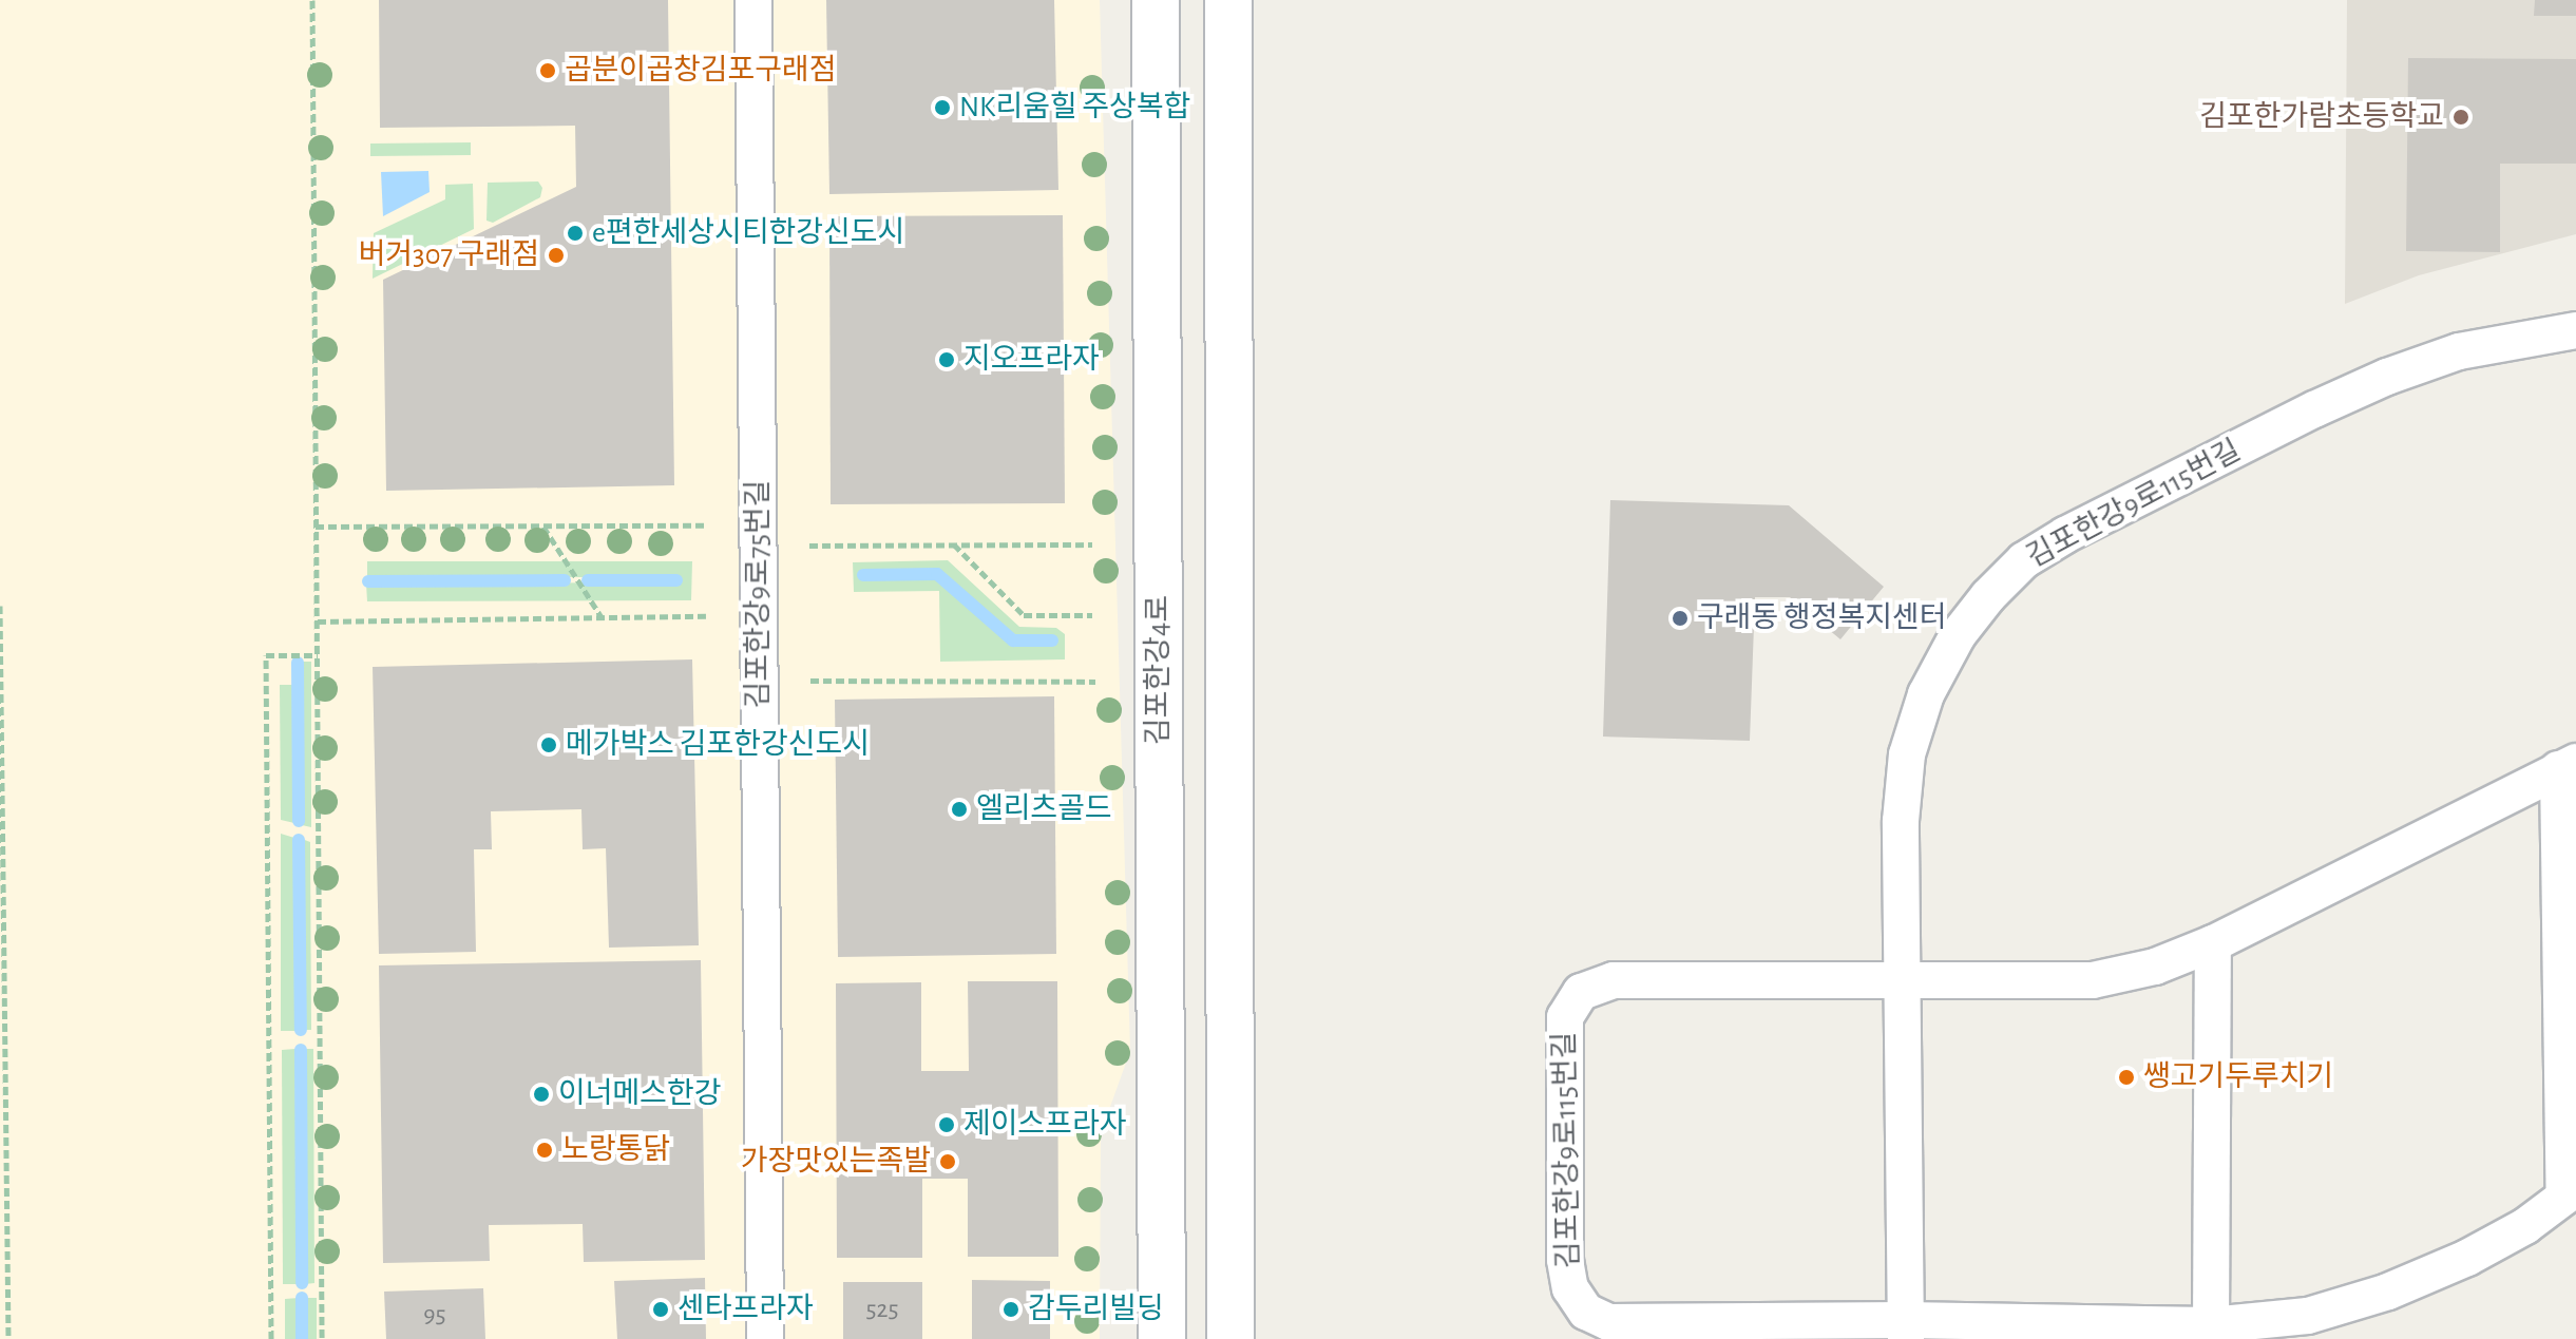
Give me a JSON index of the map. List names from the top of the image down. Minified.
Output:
{"streets":{"street":["김포한강9로115번길","김포한강9로75번길","김포한강4로"]},"places":["곱분이곱창김포구래점","NK리움힐 주상복합","김포한가람초등학교","e편한세상시티한강신도시","버거307 구래점","지오프라자","구래동 행정복지센터","메가박스 김포한강신도시","엘리츠골드","쌩고기두루치기","이너메스한강","제이스프라자","노랑통닭","가장맛있는족발","센타프라자","감두리빌딩"],"house_numbers":["525","95"]}
